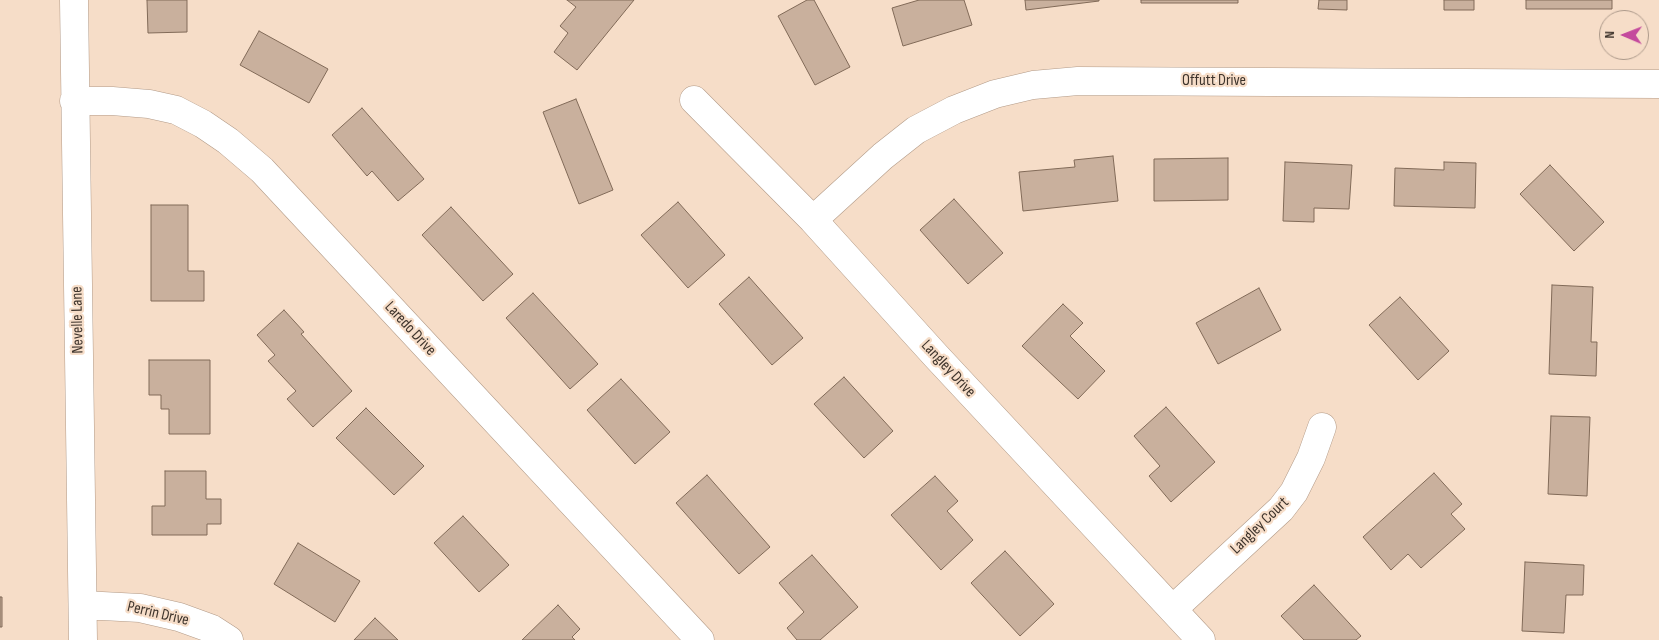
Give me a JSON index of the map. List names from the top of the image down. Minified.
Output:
{"streets":{"street":["Offutt Drive","Nevelle Lane","Laredo Drive","Langley Drive","Langley Court","Perrin Drive"]},"crossings":[["Offutt Drive","Langley Drive"],["Nevelle Lane","Laredo Drive"],["Nevelle Lane","Perrin Drive"],["Langley Drive","Langley Court"]],"north":"left"}
